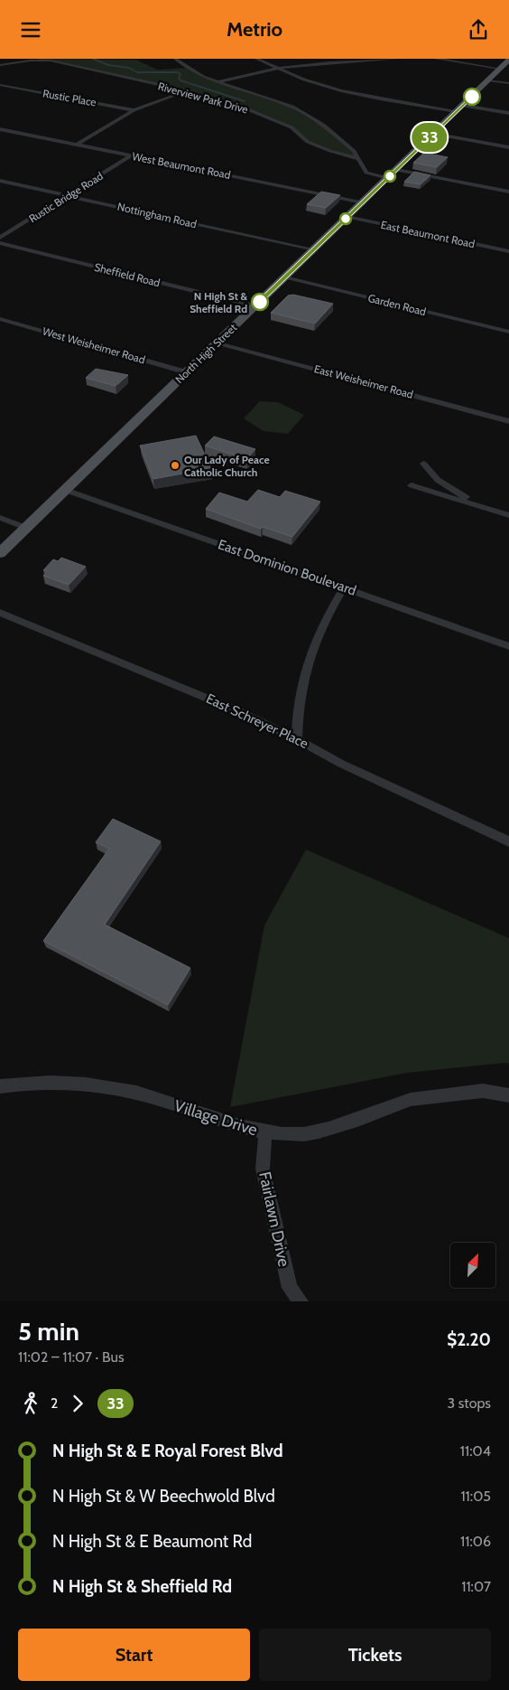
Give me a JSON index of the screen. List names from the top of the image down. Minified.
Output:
{"streets":{"main road":["North High Street"],"street":["Rustic Place","Riverview Park Drive","West Beaumont Road","Rustic Bridge Road","Nottingham Road","East Beaumont Road","Sheffield Road","Garden Road","West Weisheimer Road","East Weisheimer Road","East Dominion Boulevard","East Schreyer Place","Village Drive","Fairlawn Drive"]},"crossings":[["West Beaumont Road","Rustic Bridge Road"],["West Beaumont Road","North High Street"],["Rustic Bridge Road","Nottingham Road"],["Nottingham Road","North High Street"],["East Beaumont Road","North High Street"],["Sheffield Road","North High Street"],["Garden Road","North High Street"],["West Weisheimer Road","North High Street"],["North High Street","East Weisheimer Road"],["North High Street","East Dominion Boulevard"],["Village Drive","Fairlawn Drive"]],"places":["N High St & Sheffield Rd","Our Lady of Peace Catholic Church"],"lines":["bus line 33"],"north":"top right","page":{"header":"Metrio","on_map":"33","heading":["5 min","11:02 – 11:07 · Bus","$2.20"],"legs":["2","33","3 stops"],"list":[{"name":"N High St & E Royal Forest Blvd","value":"11:04"},{"name":"N High St & W Beechwold Blvd","value":"11:05"},{"name":"N High St & E Beaumont Rd","value":"11:06"},{"name":"N High St & Sheffield Rd","value":"11:07"}],"buttons":["Start","Tickets"]}}
